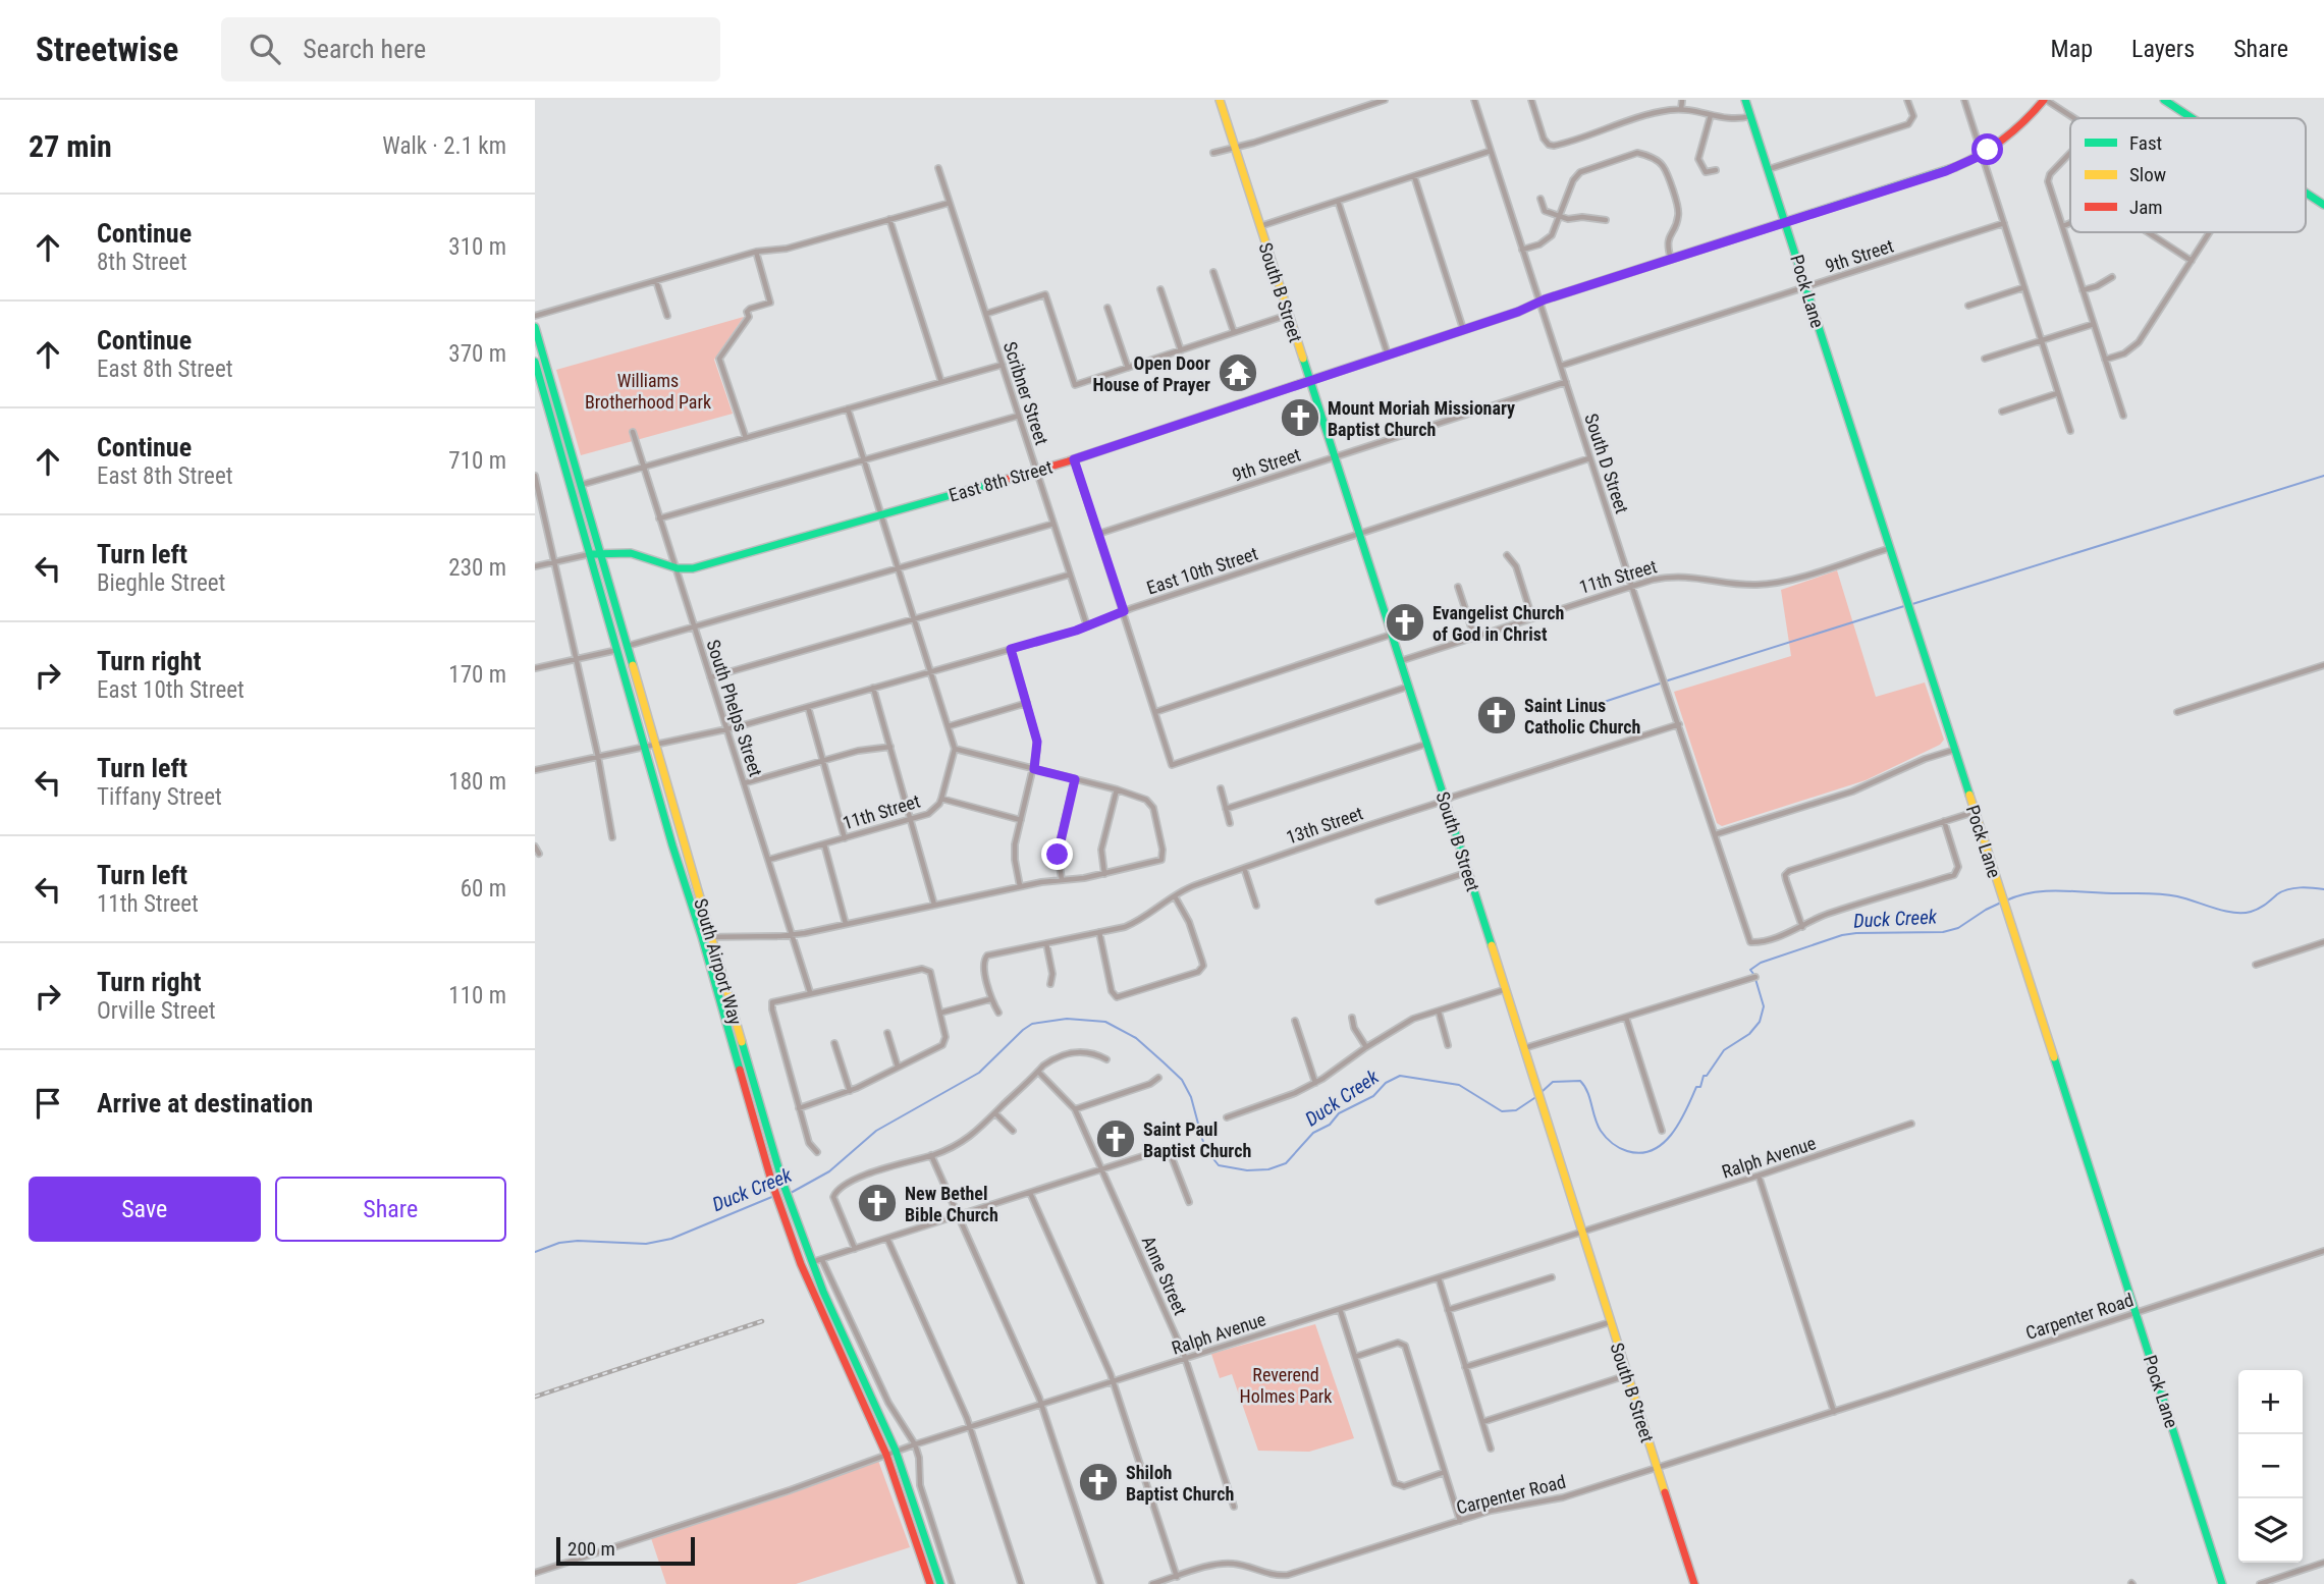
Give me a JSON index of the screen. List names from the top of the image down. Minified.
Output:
{"streets":{"street":["9th Street","Pock Lane","South B Street","Scribner Street","South D Street","East 8th Street","East 10th Street","11th Street","South Phelps Street","13th Street","South Airport Way","Ralph Avenue","Anne Street","Carpenter Road"]},"crossings":[["9th Street","Pock Lane"],["9th Street","South B Street"],["9th Street","South D Street"],["Pock Lane","East 8th Street"],["Pock Lane","11th Street"],["Pock Lane","Carpenter Road"],["South B Street","East 8th Street"],["South B Street","East 10th Street"],["South B Street","11th Street"],["South B Street","13th Street"],["South B Street","Ralph Avenue"],["South B Street","Carpenter Road"],["Scribner Street","East 8th Street"],["Scribner Street","East 10th Street"],["South D Street","East 8th Street"],["South D Street","East 10th Street"],["South D Street","11th Street"],["South D Street","13th Street"],["East 8th Street","South Phelps Street"],["East 8th Street","South Airport Way"],["East 10th Street","South Phelps Street"],["East 10th Street","South Airport Way"],["11th Street","South Phelps Street"],["South Airport Way","Ralph Avenue"],["Ralph Avenue","Anne Street"]],"water":["Duck Creek"],"parks":["Williams Brotherhood Park","Reverend Holmes Park"],"places":{"temple":["Open Door House of Prayer"],"church":["Mount Moriah Missionary Baptist Church","Evangelist Church of God in Christ","Saint Linus Catholic Church","Saint Paul Baptist Church","New Bethel Bible Church","Shiloh Baptist Church"]},"legend":["Fast","Slow","Jam"],"scale_bar":"200 m","page":{"header":"Streetwise","search":"Search here","nav":["Map","Layers","Share"],"heading":["27 min","Walk · 2.1 km"],"list":[["Continue","8th Street","310 m"],["Continue","East 8th Street","370 m"],["Continue","East 8th Street","710 m"],["Turn left","Bieghle Street","230 m"],["Turn right","East 10th Street","170 m"],["Turn left","Tiffany Street","180 m"],["Turn left","11th Street","60 m"],["Turn right","Orville Street","110 m"],"Arrive at destination"],"buttons":["Save","Share"],"map_buttons":["+","−"],"scale":"200 m"}}
